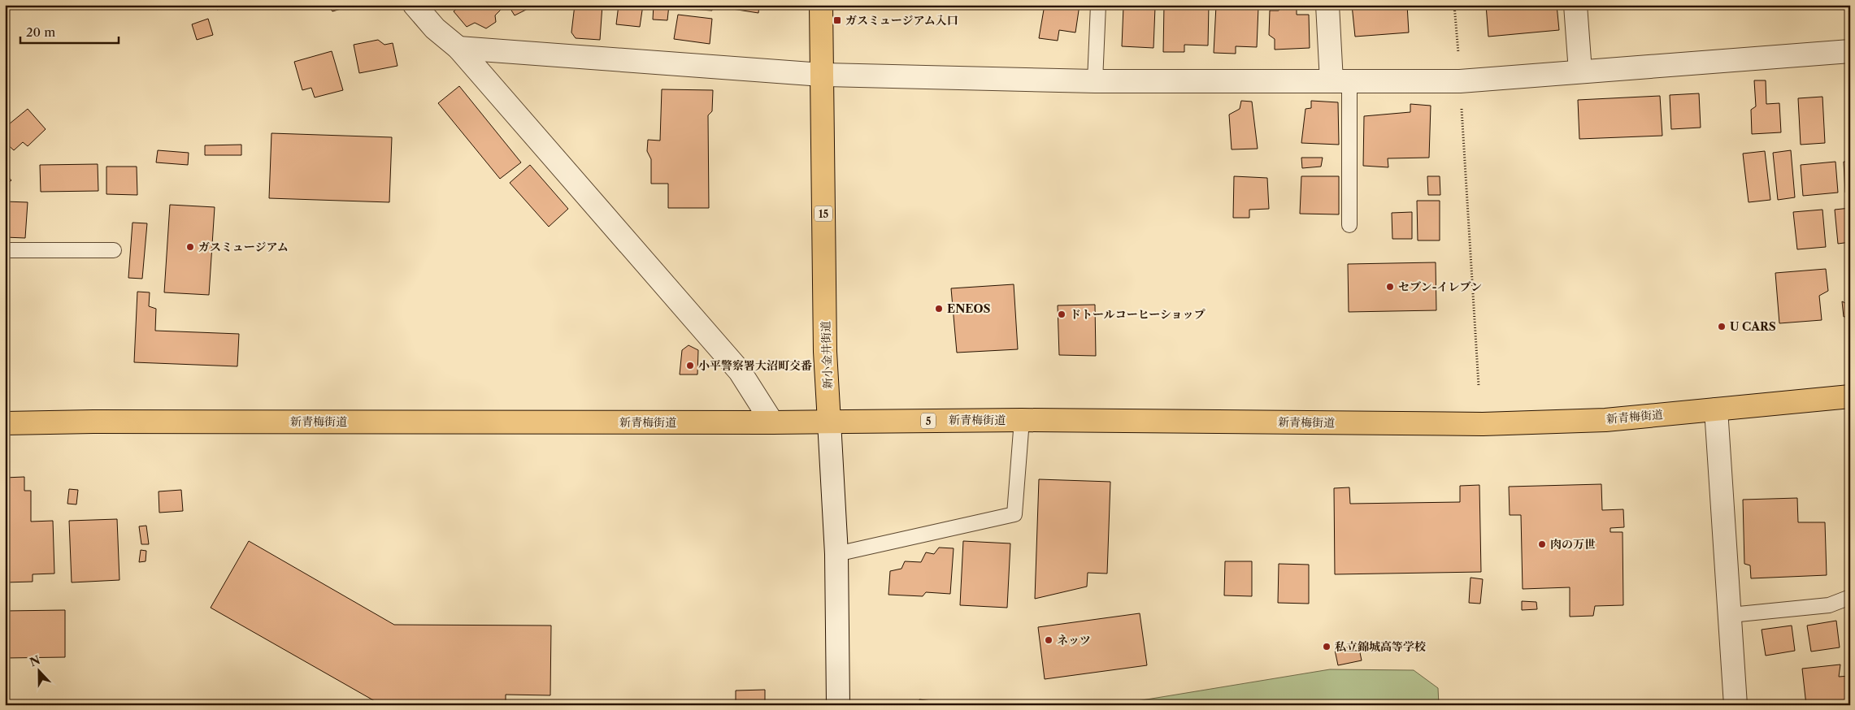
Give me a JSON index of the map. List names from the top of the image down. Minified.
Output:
{"streets":{"main road":["15","新小金井街道","新青梅街道","5"]},"crossings":[["新小金井街道","新青梅街道"]],"places":{"transit":["ガスミュージアム入口"],"other":["ガスミュージアム","セブン-イレブン","ENEOS","ドトールコーヒーショップ","U CARS","小平警察署大沼町交番","肉の万世","ネッツ","私立錦城高等学校"]},"scale_bar":"20 m","north":"top"}
